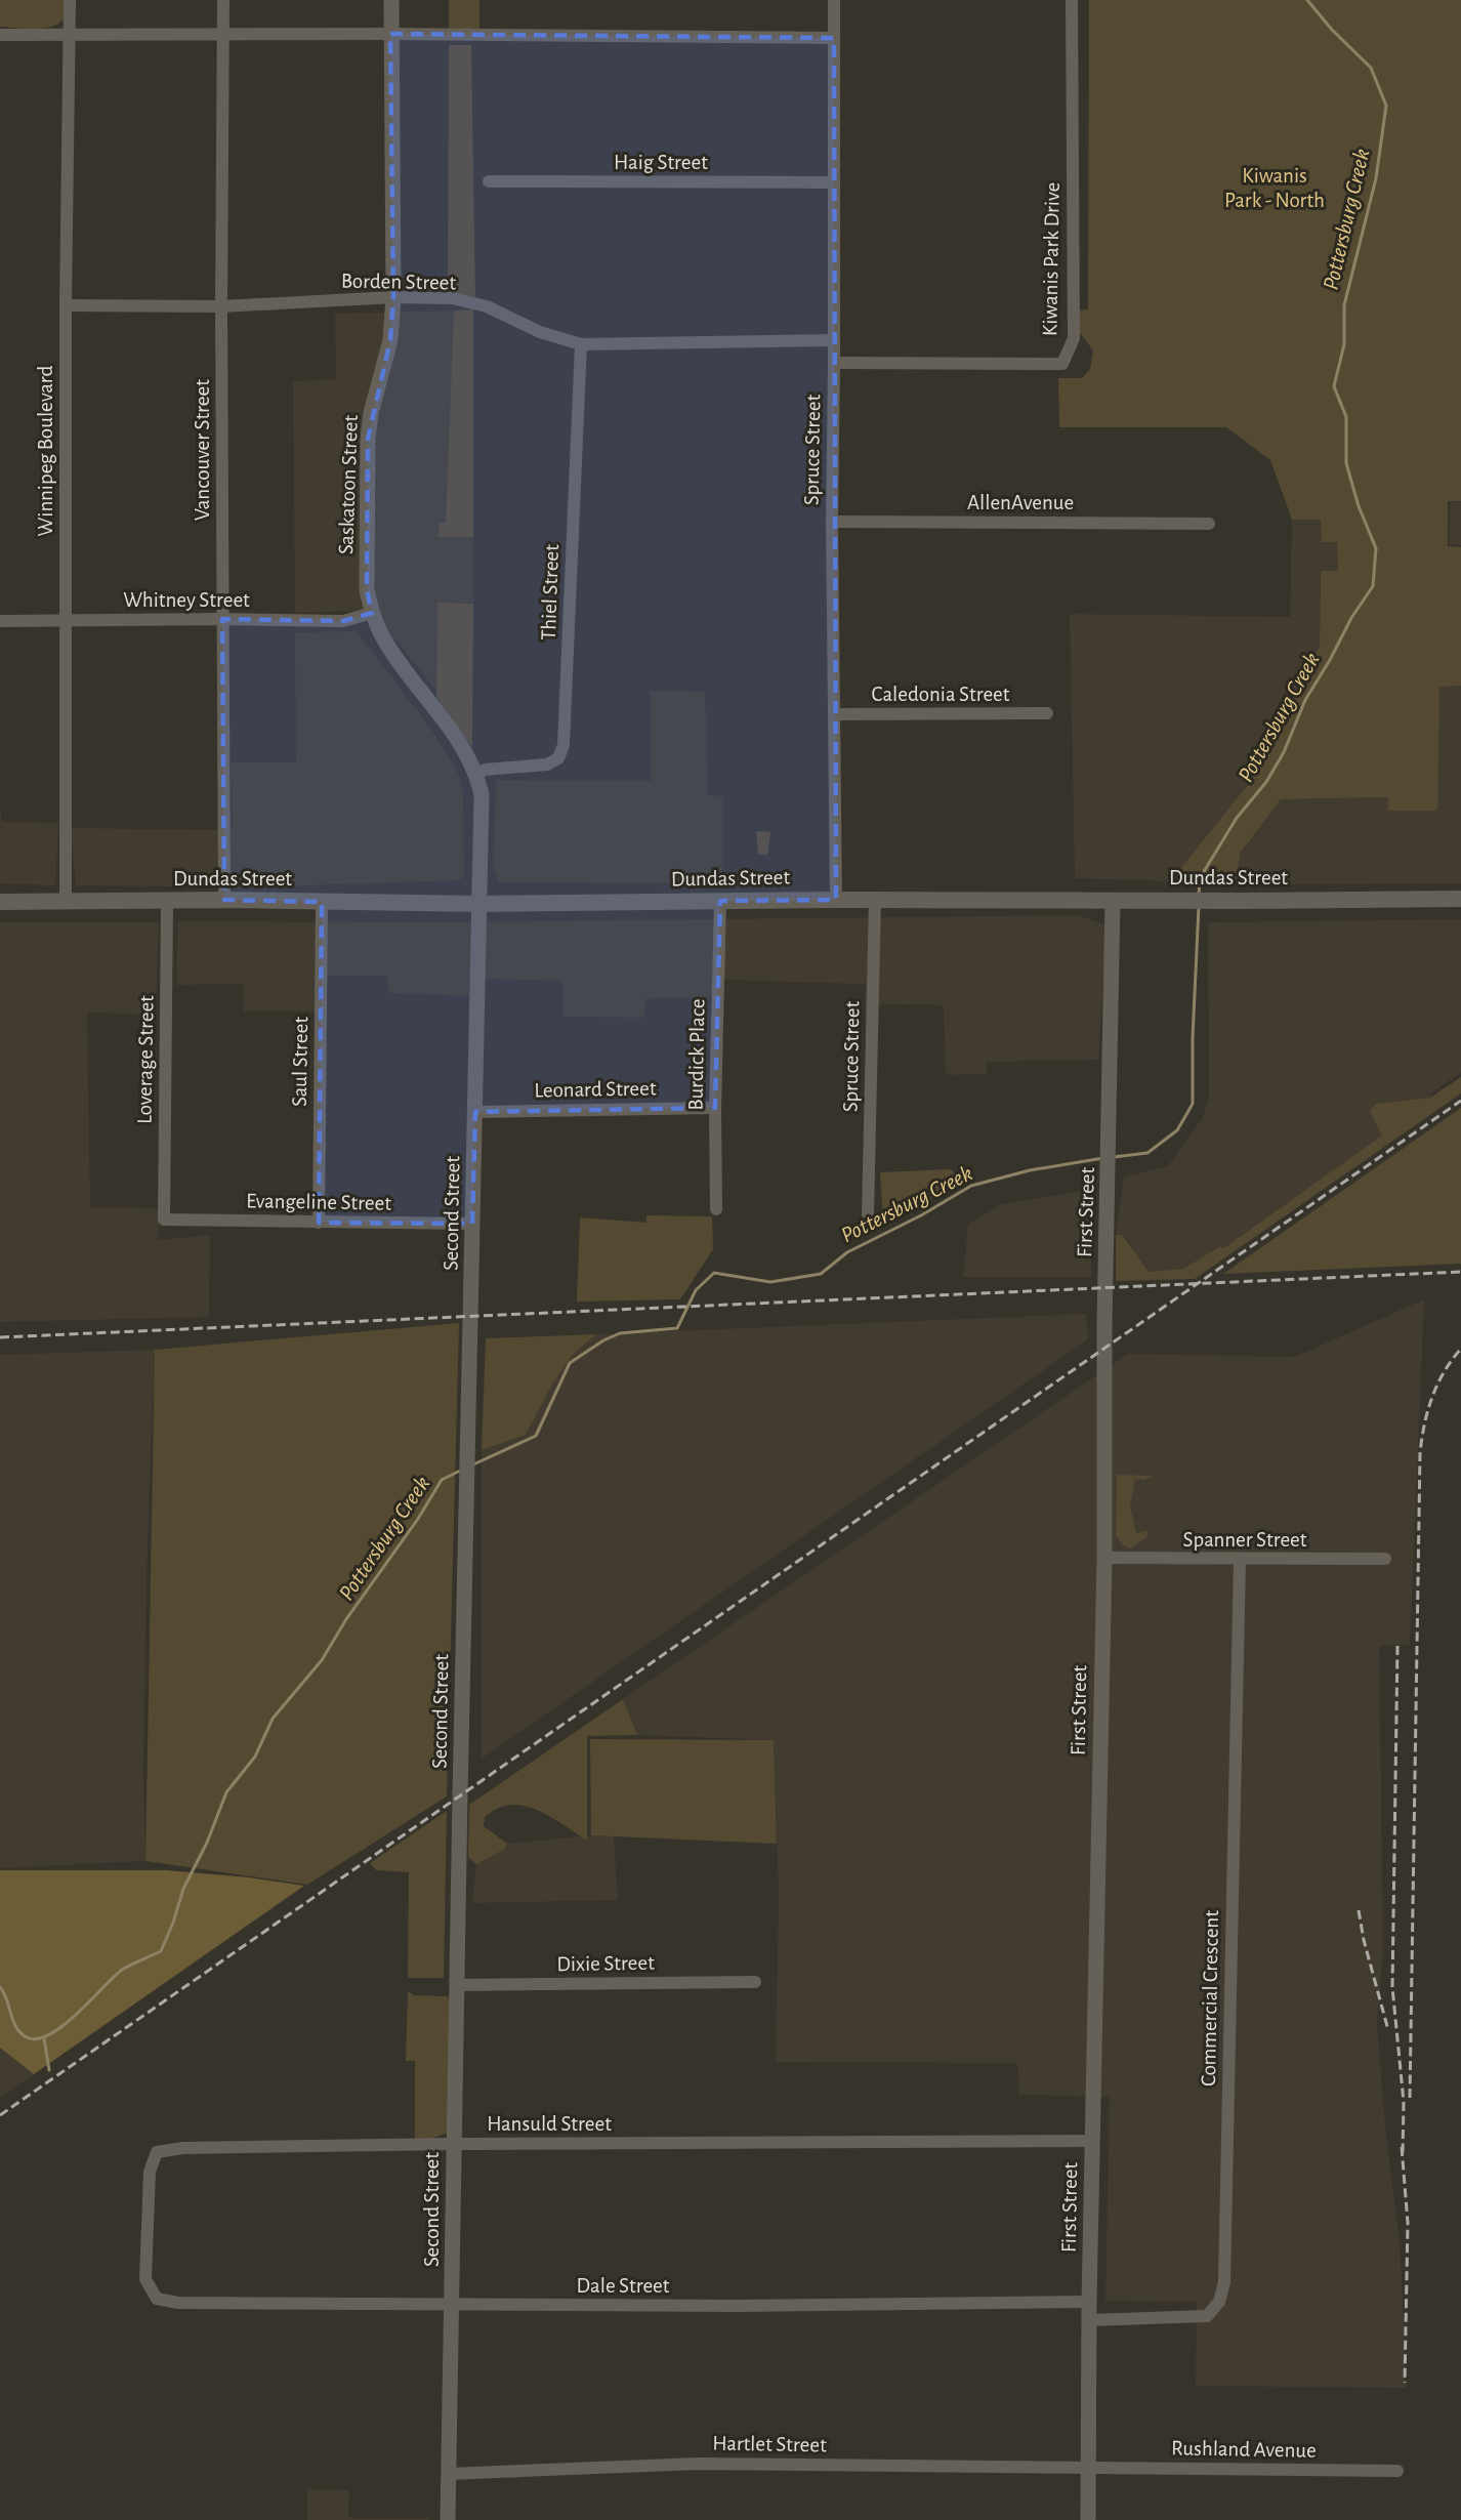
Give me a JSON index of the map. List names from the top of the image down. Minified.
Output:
{"streets":{"main road":["Dundas Street"],"street":["Haig Street","Kiwanis Park Drive","Borden Street","Vancouver Street","Spruce Street","Winnipeg Boulevard","Saskatoon Street","AllenAvenue","Thiel Street","Whitney Street","Caledonia Street","Burdick Place","Loverage Street","Saul Street","Leonard Street","Evangeline Street","First Street","Second Street","Spanner Street","Dixie Street","Commercial Crescent","Hansuld Street","Dale Street","Hartlet Street","Rushland Avenue"]},"crossings":[["Haig Street","Spruce Street"],["Kiwanis Park Drive","Spruce Street"],["Borden Street","Vancouver Street"],["Borden Street","Spruce Street"],["Borden Street","Winnipeg Boulevard"],["Borden Street","Saskatoon Street"],["Borden Street","Thiel Street"],["Vancouver Street","Whitney Street"],["Vancouver Street","Dundas Street"],["Spruce Street","AllenAvenue"],["Spruce Street","Caledonia Street"],["Spruce Street","Dundas Street"],["Winnipeg Boulevard","Whitney Street"],["Winnipeg Boulevard","Dundas Street"],["Saskatoon Street","Thiel Street"],["Saskatoon Street","Whitney Street"],["Saskatoon Street","Dundas Street"],["Saskatoon Street","Second Street"],["Dundas Street","Burdick Place"],["Dundas Street","Loverage Street"],["Dundas Street","Saul Street"],["Dundas Street","First Street"],["Dundas Street","Second Street"],["Burdick Place","Leonard Street"],["Loverage Street","Evangeline Street"],["Saul Street","Evangeline Street"],["Leonard Street","Second Street"],["Evangeline Street","Second Street"],["First Street","Spanner Street"],["First Street","Commercial Crescent"],["First Street","Hansuld Street"],["First Street","Dale Street"],["First Street","Hartlet Street"],["First Street","Rushland Avenue"],["Second Street","Dixie Street"],["Second Street","Hansuld Street"],["Second Street","Dale Street"],["Second Street","Hartlet Street"],["Spanner Street","Commercial Crescent"],["Hansuld Street","Dale Street"],["Hartlet Street","Rushland Avenue"]],"water":["Pottersburg Creek"],"parks":["Kiwanis Park - North"]}
